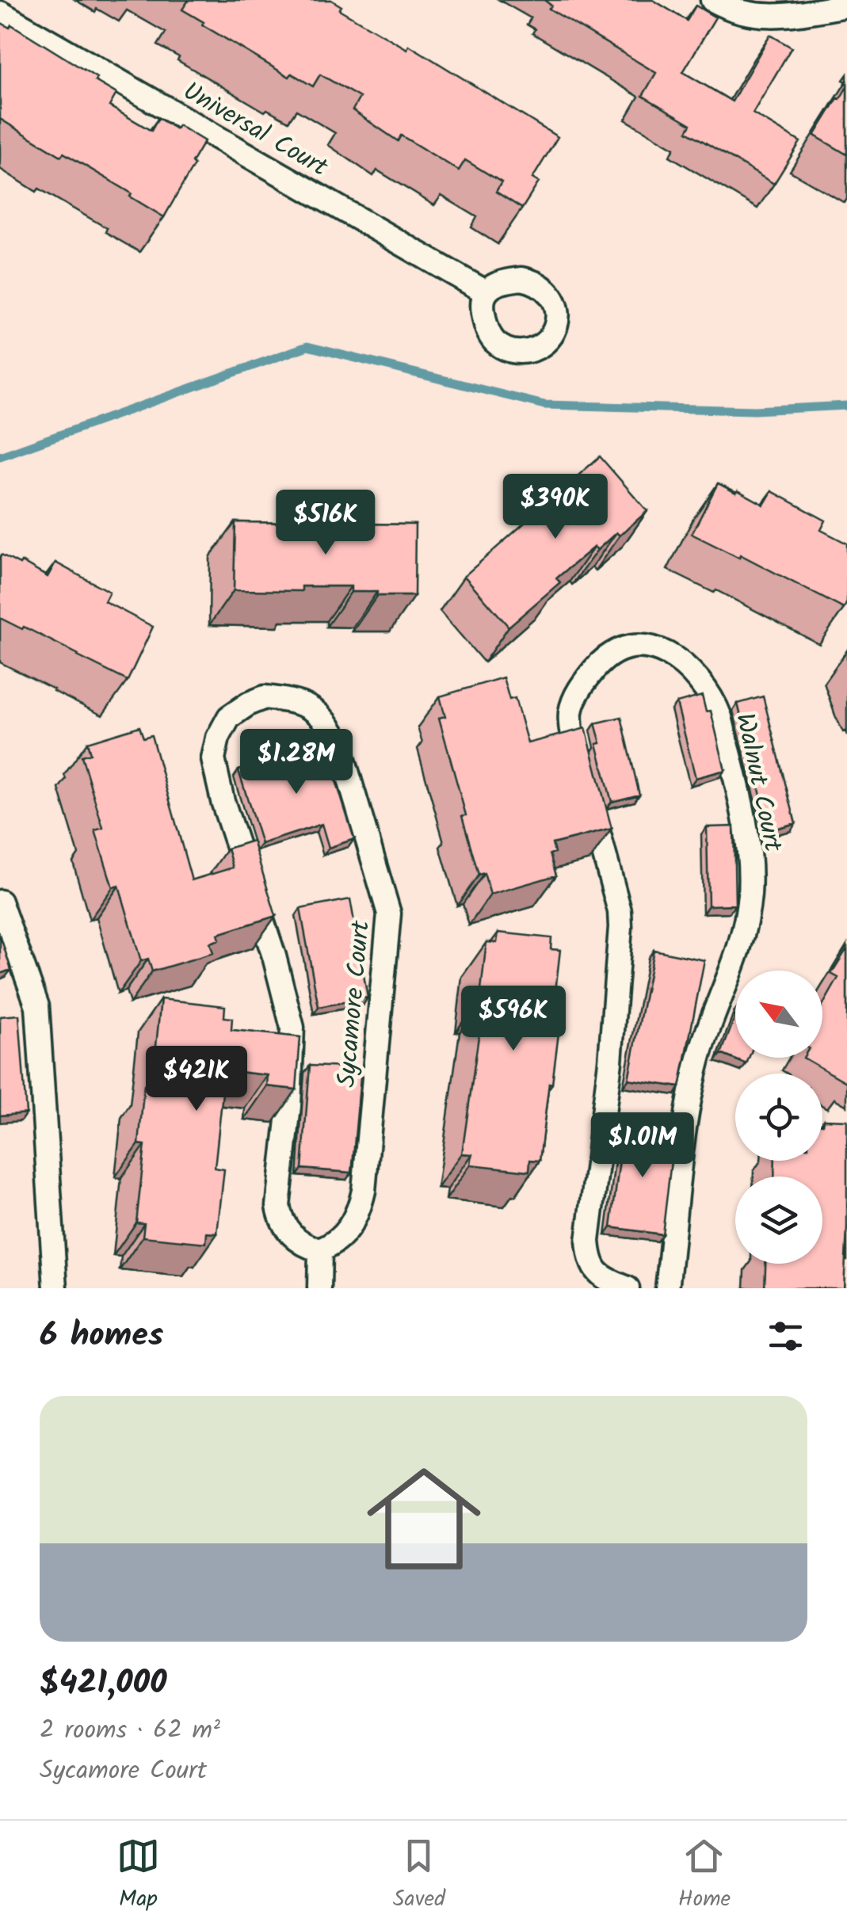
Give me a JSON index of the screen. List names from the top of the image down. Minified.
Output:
{"streets":{"street":["Universal Court","Walnut Court","Sycamore Court"]},"north":"top left","page":{"price":["$390K","$516K","$1.28M","$596K","$421K","$1.01M"],"heading":"6 homes","list":[{"name":"$421,000","note":"2 rooms · 62 m² · Sycamore Court"}],"tabs":["Map","Saved","Home"]}}
